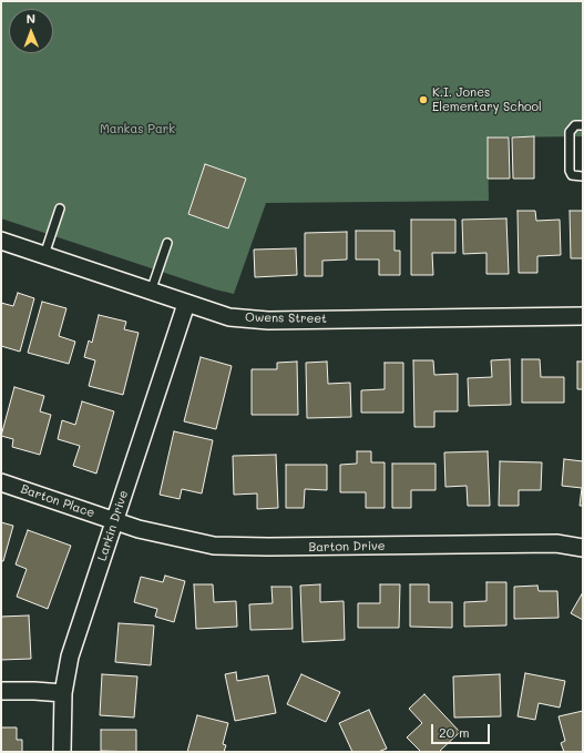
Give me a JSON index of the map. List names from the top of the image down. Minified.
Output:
{"streets":{"street":["Owens Street","Barton Place","Larkin Drive","Barton Drive"]},"crossings":[["Owens Street","Larkin Drive"],["Barton Place","Larkin Drive"],["Barton Place","Barton Drive"],["Larkin Drive","Barton Drive"]],"parks":["Mankas Park"],"places":["K.I. Jones Elementary School"],"scale_bar":"20 m","north":"top"}
